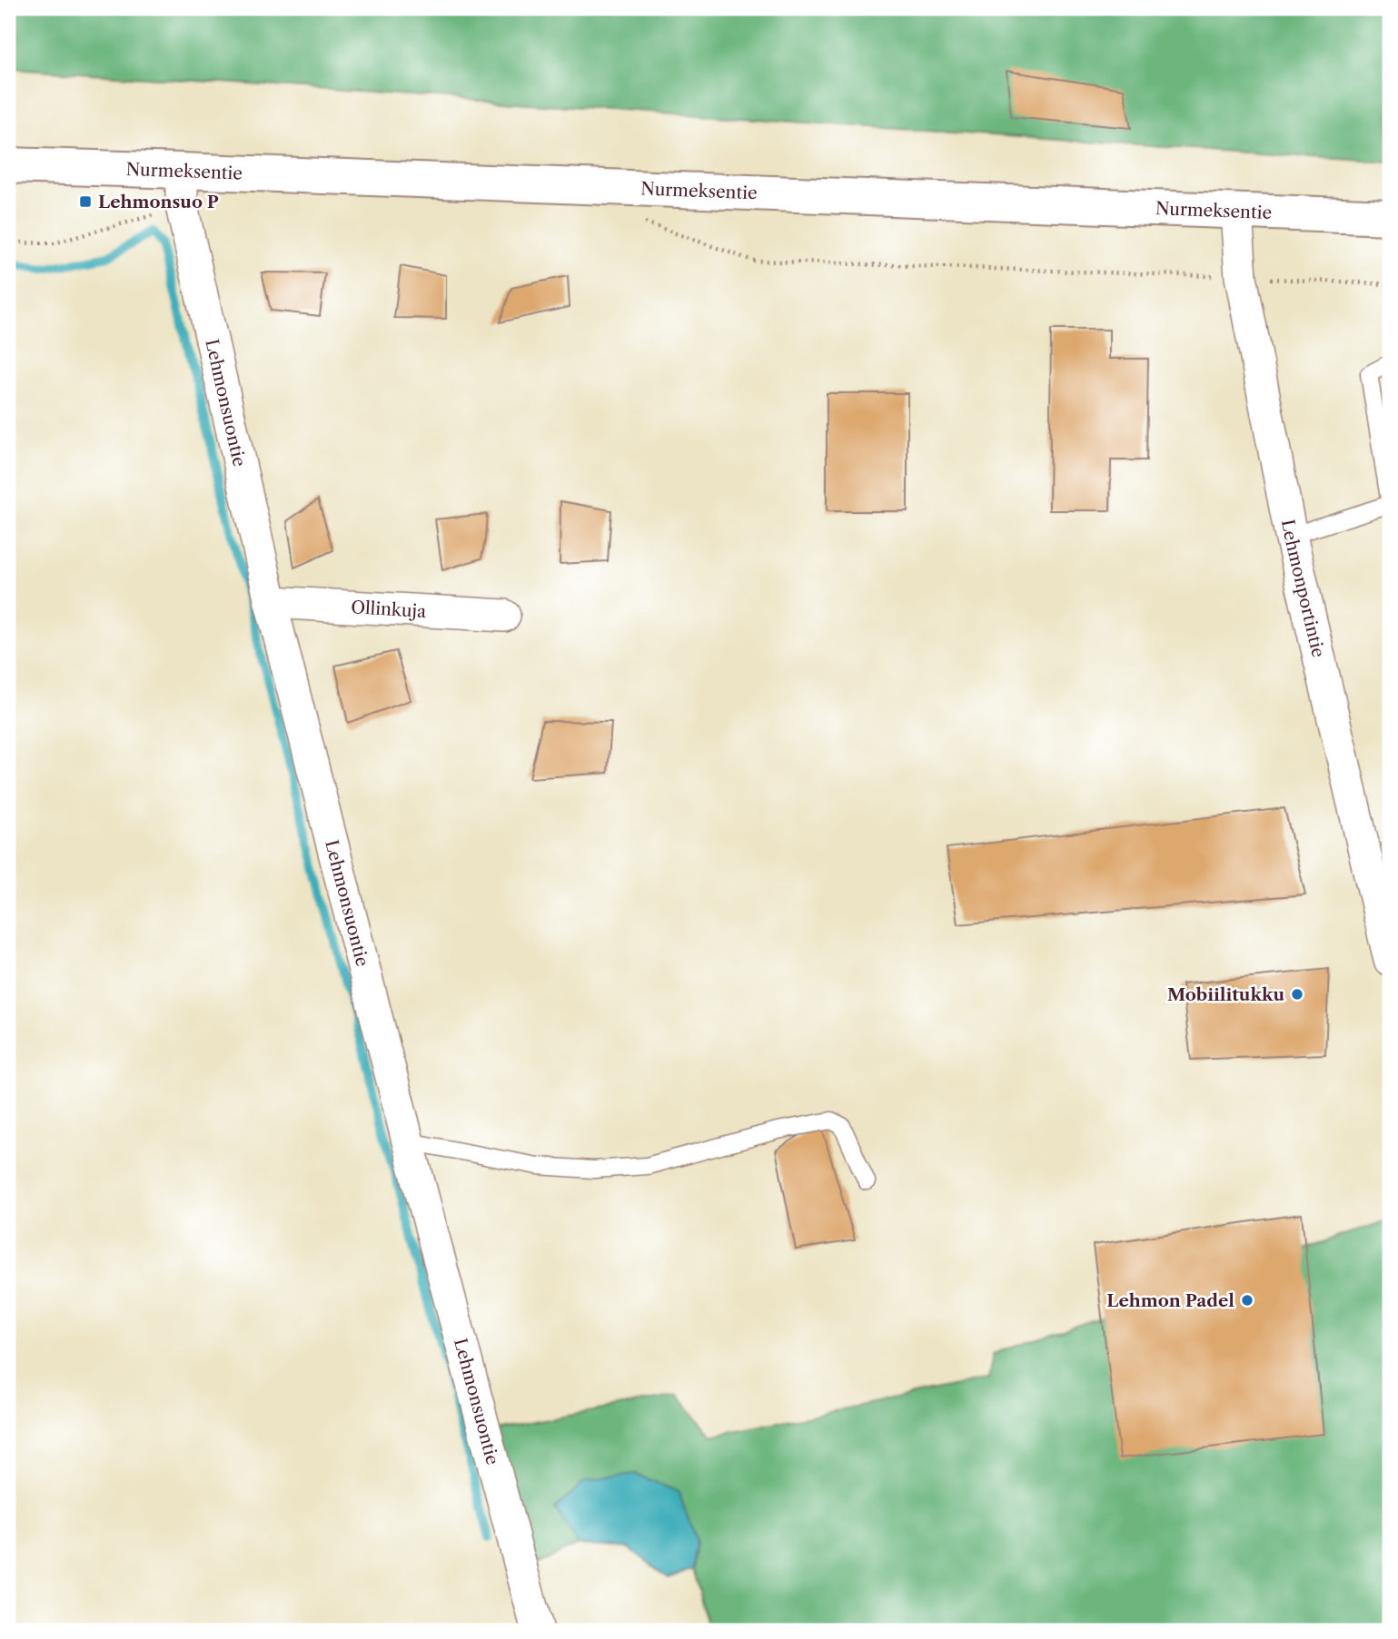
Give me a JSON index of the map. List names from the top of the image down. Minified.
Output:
{"streets":{"street":["Nurmeksentie","Lehmonsuontie","Lehmonportintie","Ollinkuja"]},"crossings":[["Nurmeksentie","Lehmonsuontie"],["Nurmeksentie","Lehmonportintie"],["Lehmonsuontie","Ollinkuja"]],"places":{"transit":["Lehmonsuo P"],"other":["Mobiilitukku","Lehmon Padel"]}}
